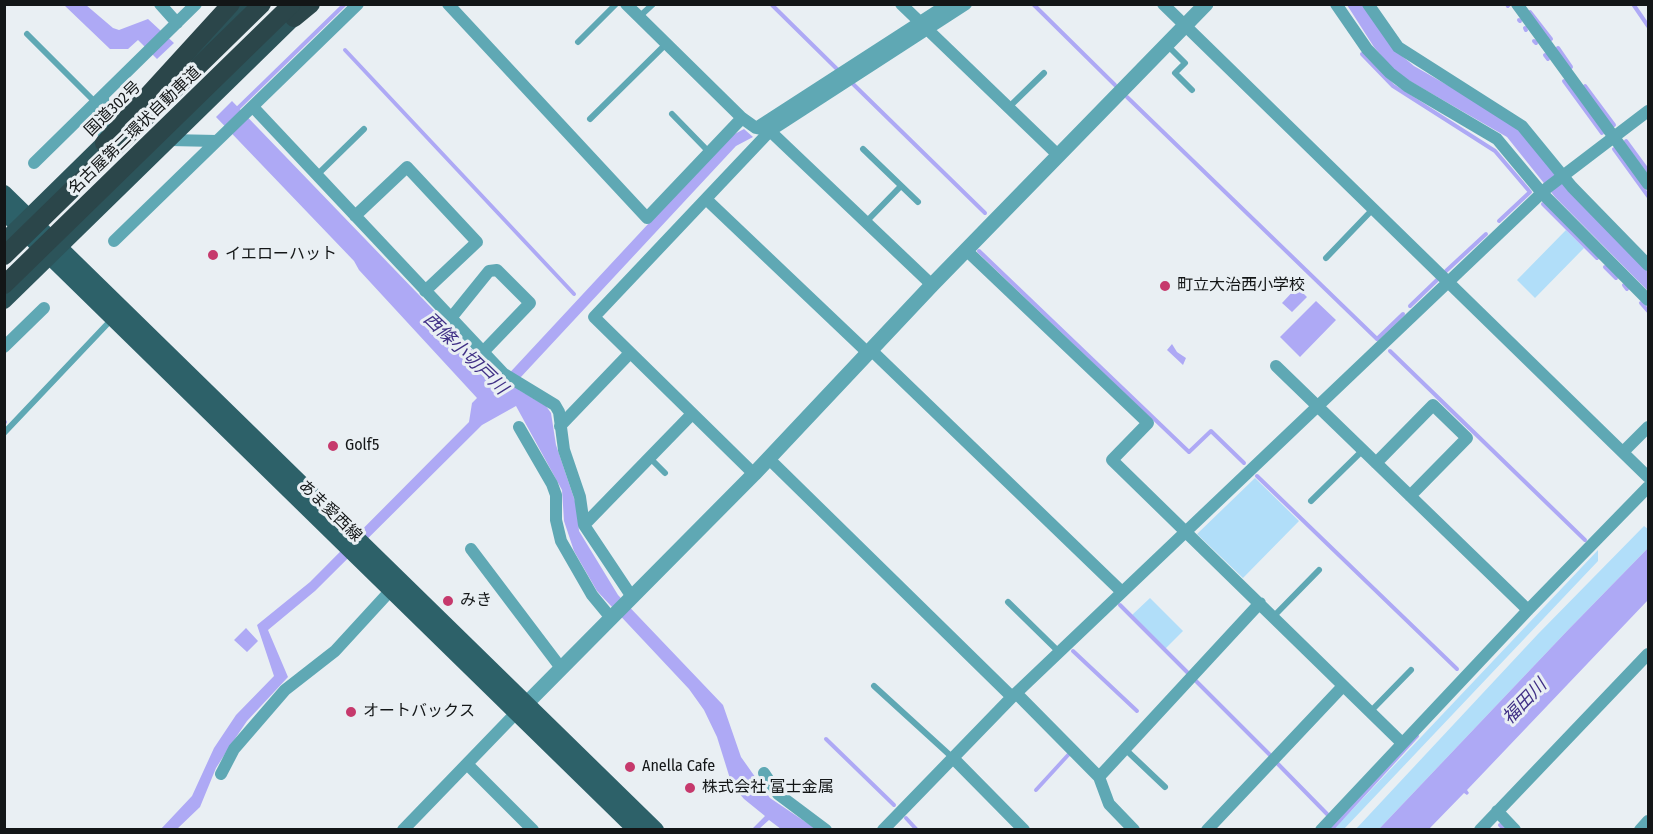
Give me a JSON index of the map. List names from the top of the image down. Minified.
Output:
{"streets":{"highway":["国道302号","名古屋第二環状自動車道"],"main road":["あま愛西線"]},"crossings":[["国道302号","あま愛西線"]],"water":["西條小切戸川","福田川"],"places":["イエローハット","町立大治西小学校","Golf5","みき","オートバックス","Anella Cafe","株式会社 富士金属"]}
